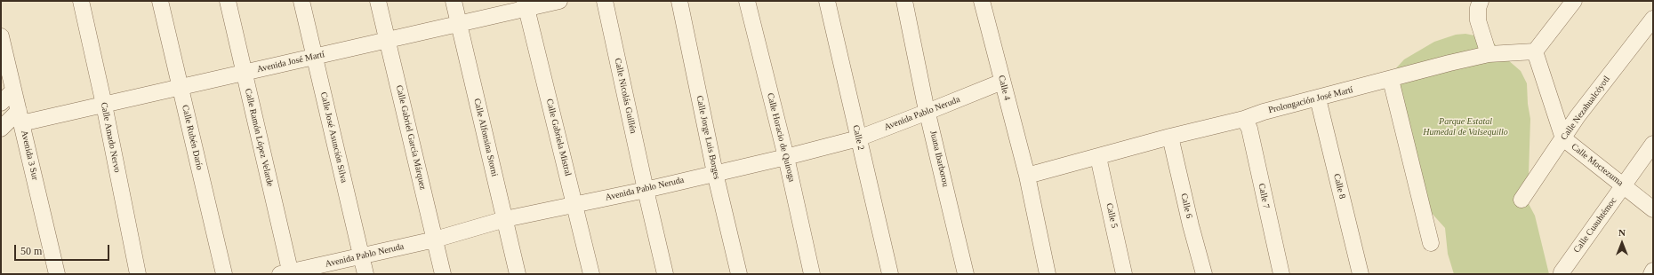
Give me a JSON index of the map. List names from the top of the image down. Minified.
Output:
{"streets":{"street":["Avenida José Martí","Calle 4","Calle Nicolás Guillén","Prolongación José Martí","Calle Nezahualcóyotl","Avenida Pablo Neruda","Calle Amado Nervo","Calle Rubén Darío","Calle Ramón López Velarde","Calle José Asunción Silva","Calle Gabriel García Márquez","Calle Alfonsina Storni","Calle Gabriela Mistral","Calle Jorge Luis Borges","Calle Horacio de Quiroga","Calle 2","Avenida 3 Sur","Juana Ibarborou","Calle Moctezuma","Calle 8","Calle 7","Calle 6","Calle 5","Calle Cuauhtémoc"]},"crossings":[["Avenida José Martí","Calle Amado Nervo"],["Avenida José Martí","Calle Rubén Darío"],["Avenida José Martí","Calle Ramón López Velarde"],["Avenida José Martí","Calle José Asunción Silva"],["Avenida José Martí","Calle Gabriel García Márquez"],["Avenida José Martí","Calle Alfonsina Storni"],["Avenida José Martí","Calle Gabriela Mistral"],["Avenida José Martí","Avenida 3 Sur"],["Calle 4","Prolongación José Martí"],["Calle 4","Avenida Pablo Neruda"],["Calle Nicolás Guillén","Avenida Pablo Neruda"],["Prolongación José Martí","Calle Moctezuma"],["Prolongación José Martí","Calle 8"],["Prolongación José Martí","Calle 7"],["Prolongación José Martí","Calle 6"],["Prolongación José Martí","Calle 5"],["Calle Nezahualcóyotl","Calle Moctezuma"],["Avenida Pablo Neruda","Calle Ramón López Velarde"],["Avenida Pablo Neruda","Calle José Asunción Silva"],["Avenida Pablo Neruda","Calle Gabriel García Márquez"],["Avenida Pablo Neruda","Calle Alfonsina Storni"],["Avenida Pablo Neruda","Calle Gabriela Mistral"],["Avenida Pablo Neruda","Calle Jorge Luis Borges"],["Avenida Pablo Neruda","Calle Horacio de Quiroga"],["Avenida Pablo Neruda","Calle 2"],["Avenida Pablo Neruda","Juana Ibarborou"],["Calle Moctezuma","Calle Cuauhtémoc"]],"parks":["Parque Estatal Humedal de Valsequillo"],"scale_bar":"50 m","north":"top"}
